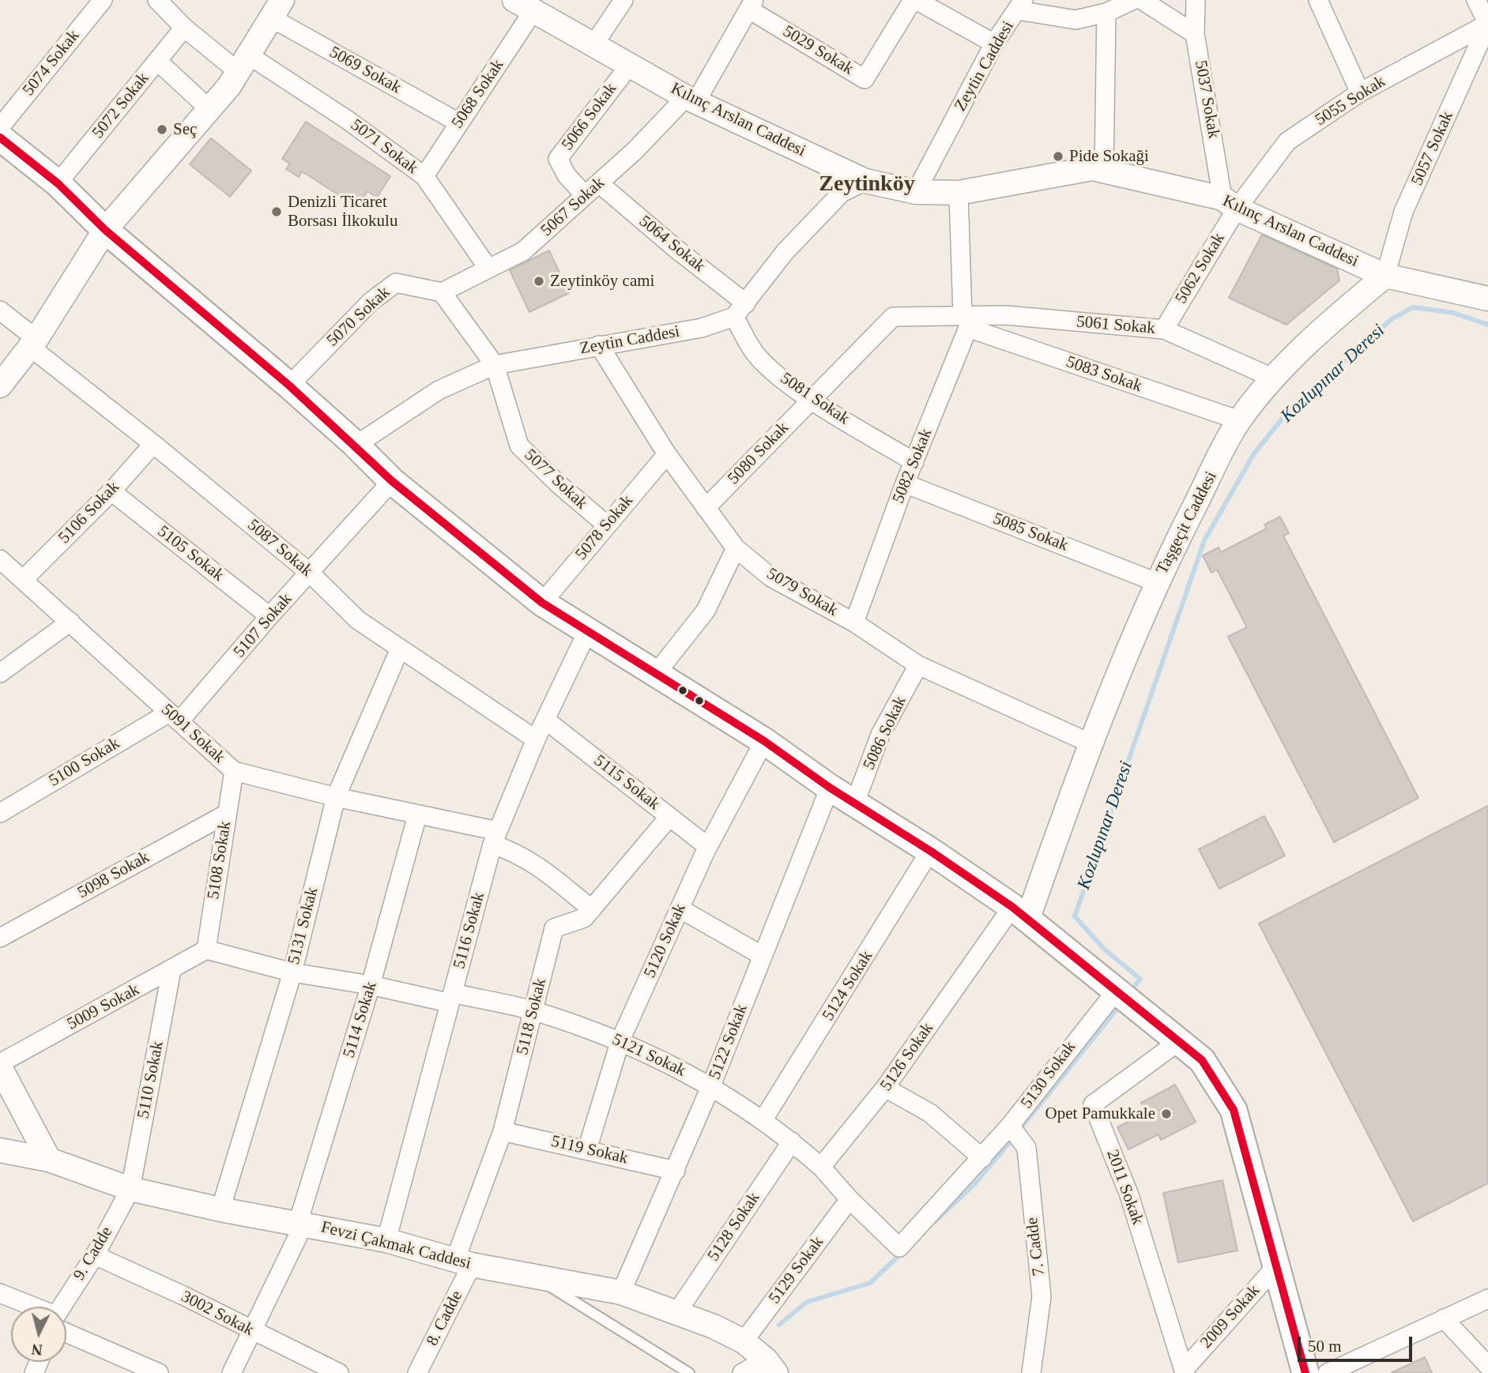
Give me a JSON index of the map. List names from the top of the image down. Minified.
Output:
{"streets":{"street":["5029 Sokak","5074 Sokak","Zeytin Caddesi","5069 Sokak","5068 Sokak","5037 Sokak","5055 Sokak","5072 Sokak","5066 Sokak","Kılınç Arslan Caddesi","5071 Sokak","5057 Sokak","5067 Sokak","5064 Sokak","5062 Sokak","5070 Sokak","5061 Sokak","5083 Sokak","5081 Sokak","5080 Sokak","5082 Sokak","5077 Sokak","5106 Sokak","Taşgeçit Caddesi","5078 Sokak","5085 Sokak","5087 Sokak","5105 Sokak","5079 Sokak","5107 Sokak","5086 Sokak","5091 Sokak","5100 Sokak","5115 Sokak","5108 Sokak","5098 Sokak","5131 Sokak","5116 Sokak","5120 Sokak","5124 Sokak","5009 Sokak","5118 Sokak","5114 Sokak","5122 Sokak","5121 Sokak","5126 Sokak","5130 Sokak","5110 Sokak","5119 Sokak","2011 Sokak","5128 Sokak","Fevzi Çakmak Caddesi","7. Cadde","9. Cadde","5129 Sokak","3002 Sokak","2009 Sokak","8. Cadde"]},"crossings":[["5029 Sokak","5067 Sokak"],["Zeytin Caddesi","Kılınç Arslan Caddesi"],["Zeytin Caddesi","5064 Sokak"],["Zeytin Caddesi","5081 Sokak"],["Zeytin Caddesi","5077 Sokak"],["Zeytin Caddesi","5079 Sokak"],["5069 Sokak","5068 Sokak"],["5068 Sokak","Kılınç Arslan Caddesi"],["5068 Sokak","5071 Sokak"],["5037 Sokak","5055 Sokak"],["5037 Sokak","Kılınç Arslan Caddesi"],["5037 Sokak","5062 Sokak"],["5055 Sokak","Kılınç Arslan Caddesi"],["5055 Sokak","5057 Sokak"],["5055 Sokak","5062 Sokak"],["5072 Sokak","5071 Sokak"],["5066 Sokak","Kılınç Arslan Caddesi"],["5066 Sokak","5067 Sokak"],["Kılınç Arslan Caddesi","5057 Sokak"],["Kılınç Arslan Caddesi","5067 Sokak"],["Kılınç Arslan Caddesi","5062 Sokak"],["Kılınç Arslan Caddesi","Taşgeçit Caddesi"],["5071 Sokak","5067 Sokak"],["5057 Sokak","Taşgeçit Caddesi"],["5067 Sokak","5064 Sokak"],["5067 Sokak","5070 Sokak"],["5067 Sokak","5077 Sokak"],["5064 Sokak","5081 Sokak"],["5062 Sokak","5061 Sokak"],["5070 Sokak","5077 Sokak"],["5061 Sokak","5083 Sokak"],["5061 Sokak","5081 Sokak"],["5061 Sokak","5080 Sokak"],["5061 Sokak","5082 Sokak"],["5061 Sokak","Taşgeçit Caddesi"],["5083 Sokak","5082 Sokak"],["5083 Sokak","Taşgeçit Caddesi"],["5081 Sokak","5080 Sokak"],["5081 Sokak","5082 Sokak"],["5080 Sokak","5079 Sokak"],["5082 Sokak","5085 Sokak"],["5082 Sokak","5079 Sokak"],["5077 Sokak","5078 Sokak"],["5106 Sokak","5087 Sokak"],["5106 Sokak","5105 Sokak"],["5106 Sokak","5091 Sokak"],["Taşgeçit Caddesi","5085 Sokak"],["Taşgeçit Caddesi","5079 Sokak"],["Taşgeçit Caddesi","5126 Sokak"],["5078 Sokak","5079 Sokak"],["5087 Sokak","5107 Sokak"],["5087 Sokak","5131 Sokak"],["5087 Sokak","5116 Sokak"],["5105 Sokak","5107 Sokak"],["5079 Sokak","5086 Sokak"],["5107 Sokak","5091 Sokak"],["5107 Sokak","5100 Sokak"],["5091 Sokak","5100 Sokak"],["5091 Sokak","5108 Sokak"],["5091 Sokak","5131 Sokak"],["5091 Sokak","5116 Sokak"],["5091 Sokak","5118 Sokak"],["5091 Sokak","5114 Sokak"],["5115 Sokak","5116 Sokak"],["5115 Sokak","5120 Sokak"],["5115 Sokak","5118 Sokak"],["5108 Sokak","5098 Sokak"],["5108 Sokak","5009 Sokak"],["5108 Sokak","5121 Sokak"],["5131 Sokak","5121 Sokak"],["5131 Sokak","Fevzi Çakmak Caddesi"],["5116 Sokak","5121 Sokak"],["5116 Sokak","Fevzi Çakmak Caddesi"],["5120 Sokak","5121 Sokak"],["5120 Sokak","5119 Sokak"],["5124 Sokak","5121 Sokak"],["5009 Sokak","5121 Sokak"],["5009 Sokak","5110 Sokak"],["5118 Sokak","5121 Sokak"],["5118 Sokak","5119 Sokak"],["5118 Sokak","Fevzi Çakmak Caddesi"],["5118 Sokak","8. Cadde"],["5114 Sokak","5121 Sokak"],["5114 Sokak","Fevzi Çakmak Caddesi"],["5114 Sokak","3002 Sokak"],["5122 Sokak","5121 Sokak"],["5122 Sokak","5119 Sokak"],["5122 Sokak","Fevzi Çakmak Caddesi"],["5121 Sokak","5126 Sokak"],["5121 Sokak","5128 Sokak"],["5130 Sokak","7. Cadde"],["5130 Sokak","5129 Sokak"],["5110 Sokak","Fevzi Çakmak Caddesi"],["5110 Sokak","9. Cadde"],["2011 Sokak","2009 Sokak"],["5128 Sokak","Fevzi Çakmak Caddesi"],["Fevzi Çakmak Caddesi","9. Cadde"],["Fevzi Çakmak Caddesi","5129 Sokak"],["Fevzi Çakmak Caddesi","8. Cadde"],["9. Cadde","3002 Sokak"]],"districts":["Zeytinköy"],"water":["Kozlupınar Deresi"],"places":["Seç","Pide Sokaği","Denizli Ticaret Borsası İlkokulu","Zeytinköy cami","Opet Pamukkale"],"scale_bar":"50 m","north":"bottom"}
